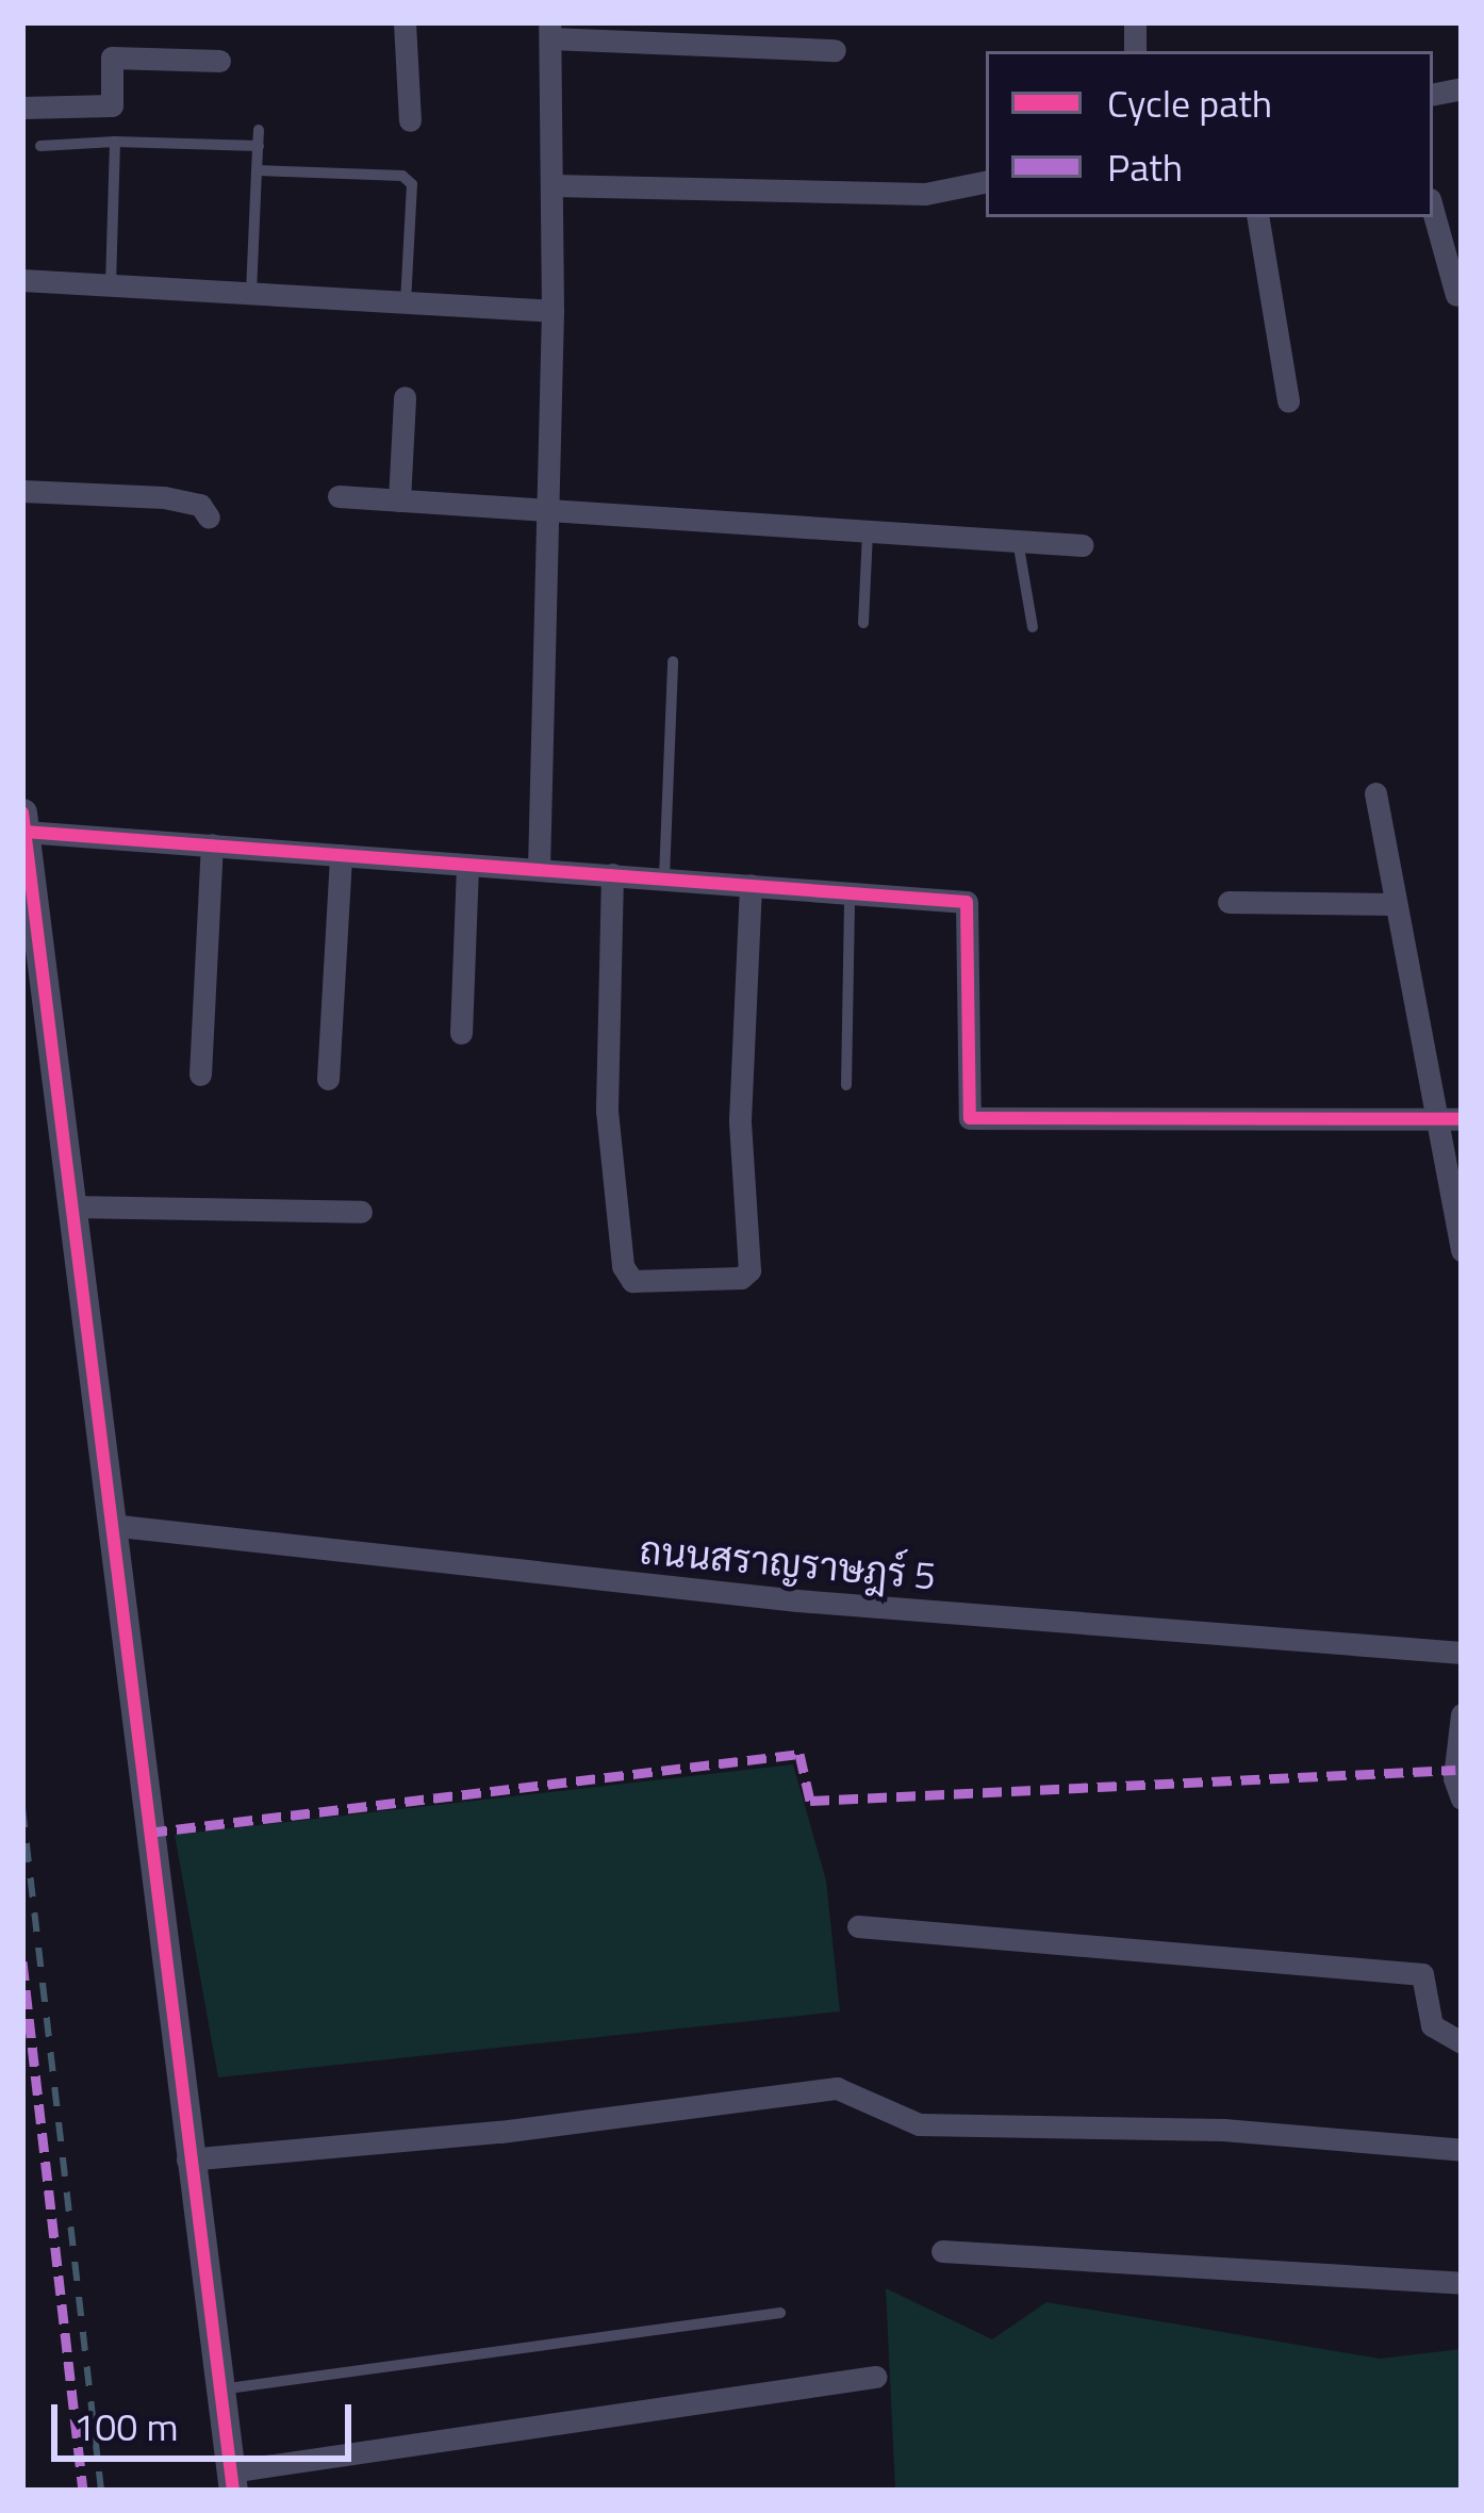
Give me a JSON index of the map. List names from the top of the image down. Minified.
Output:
{"streets":{"street":["ถนนสราญราษฎร์ 5"]},"legend":["Cycle path","Path"],"scale_bar":"100 m"}
